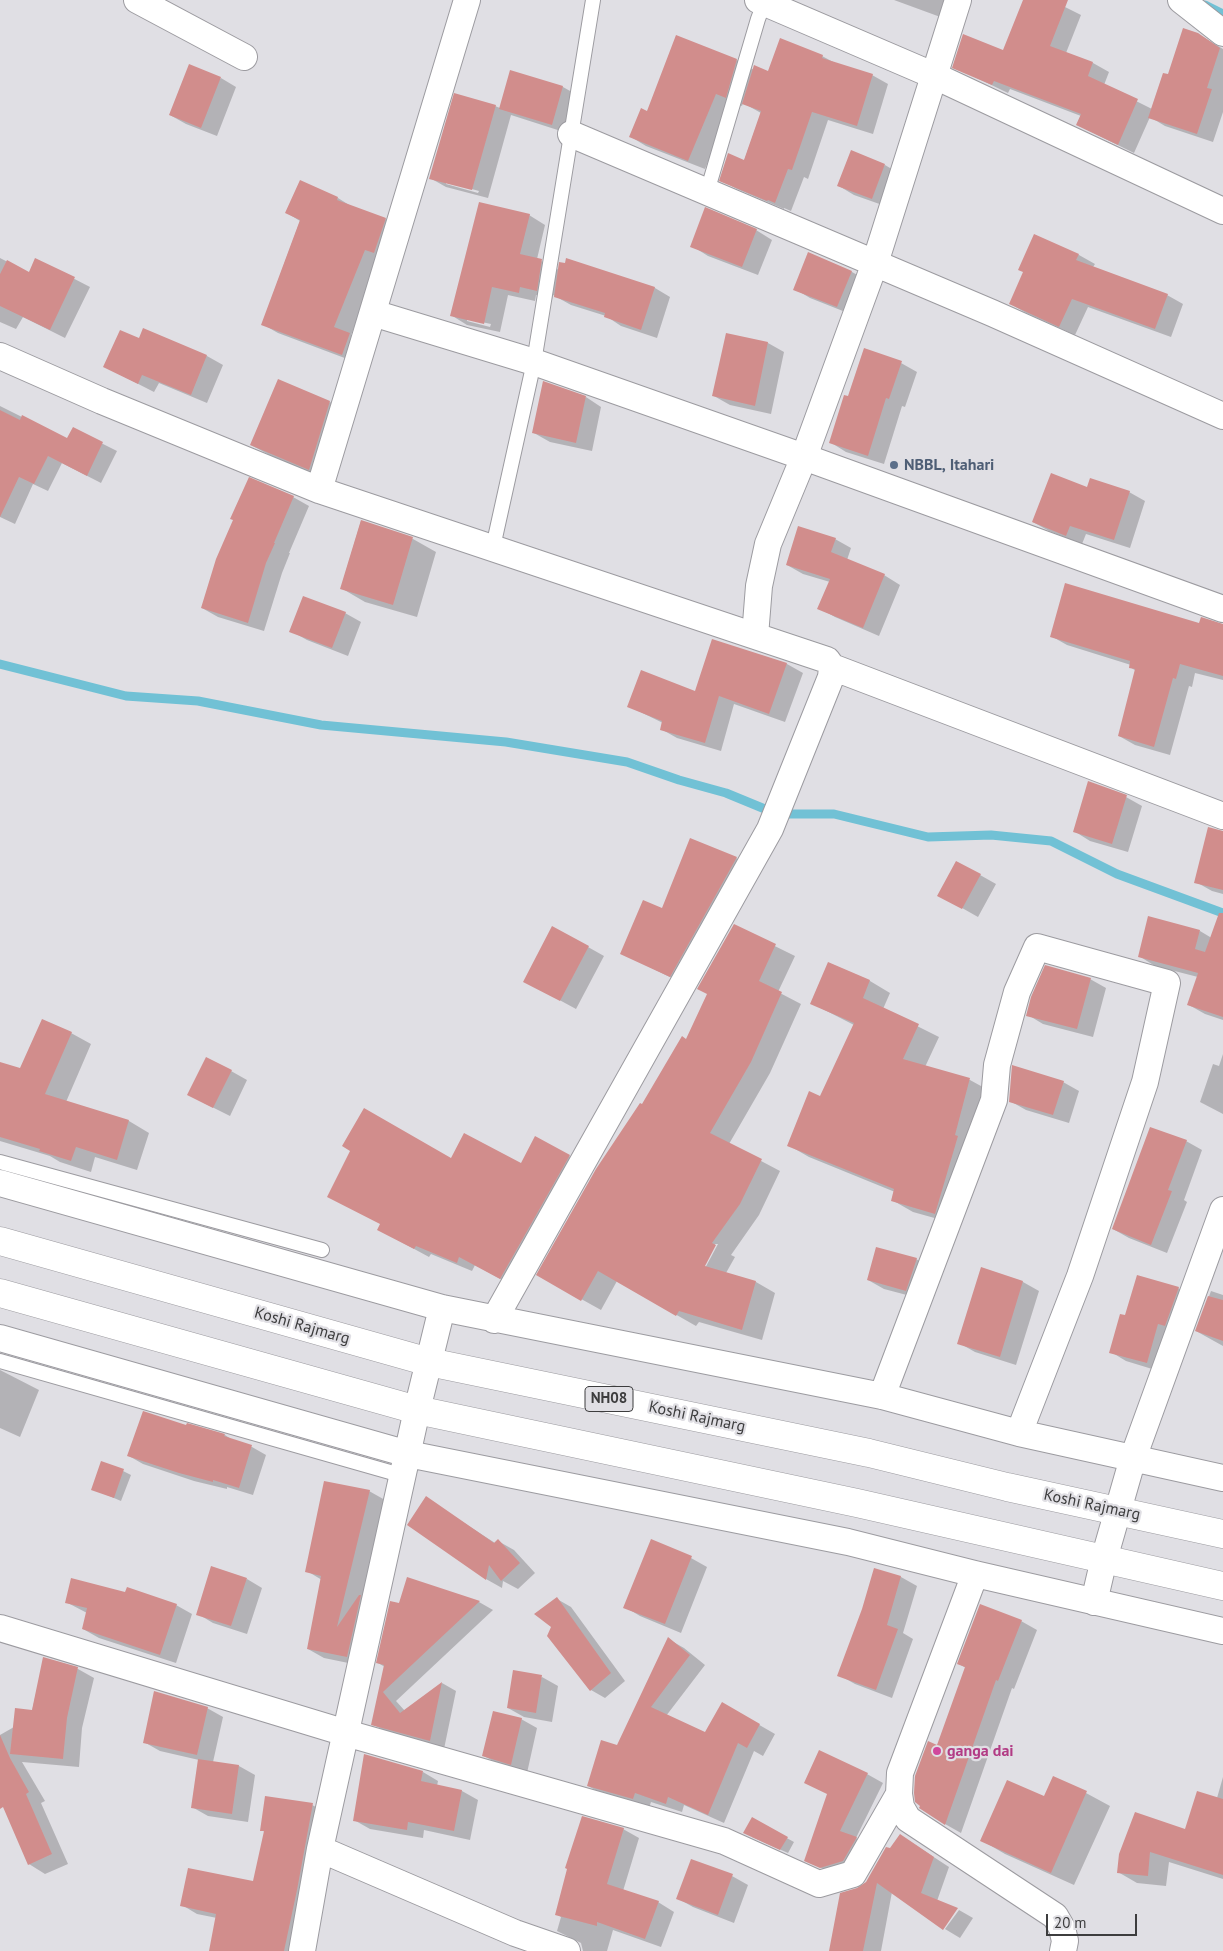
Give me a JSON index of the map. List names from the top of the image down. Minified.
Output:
{"streets":{"main road":["Koshi Rajmarg","NH08"]},"places":["NBBL, Itahari","ganga dai"],"scale_bar":"20 m"}
